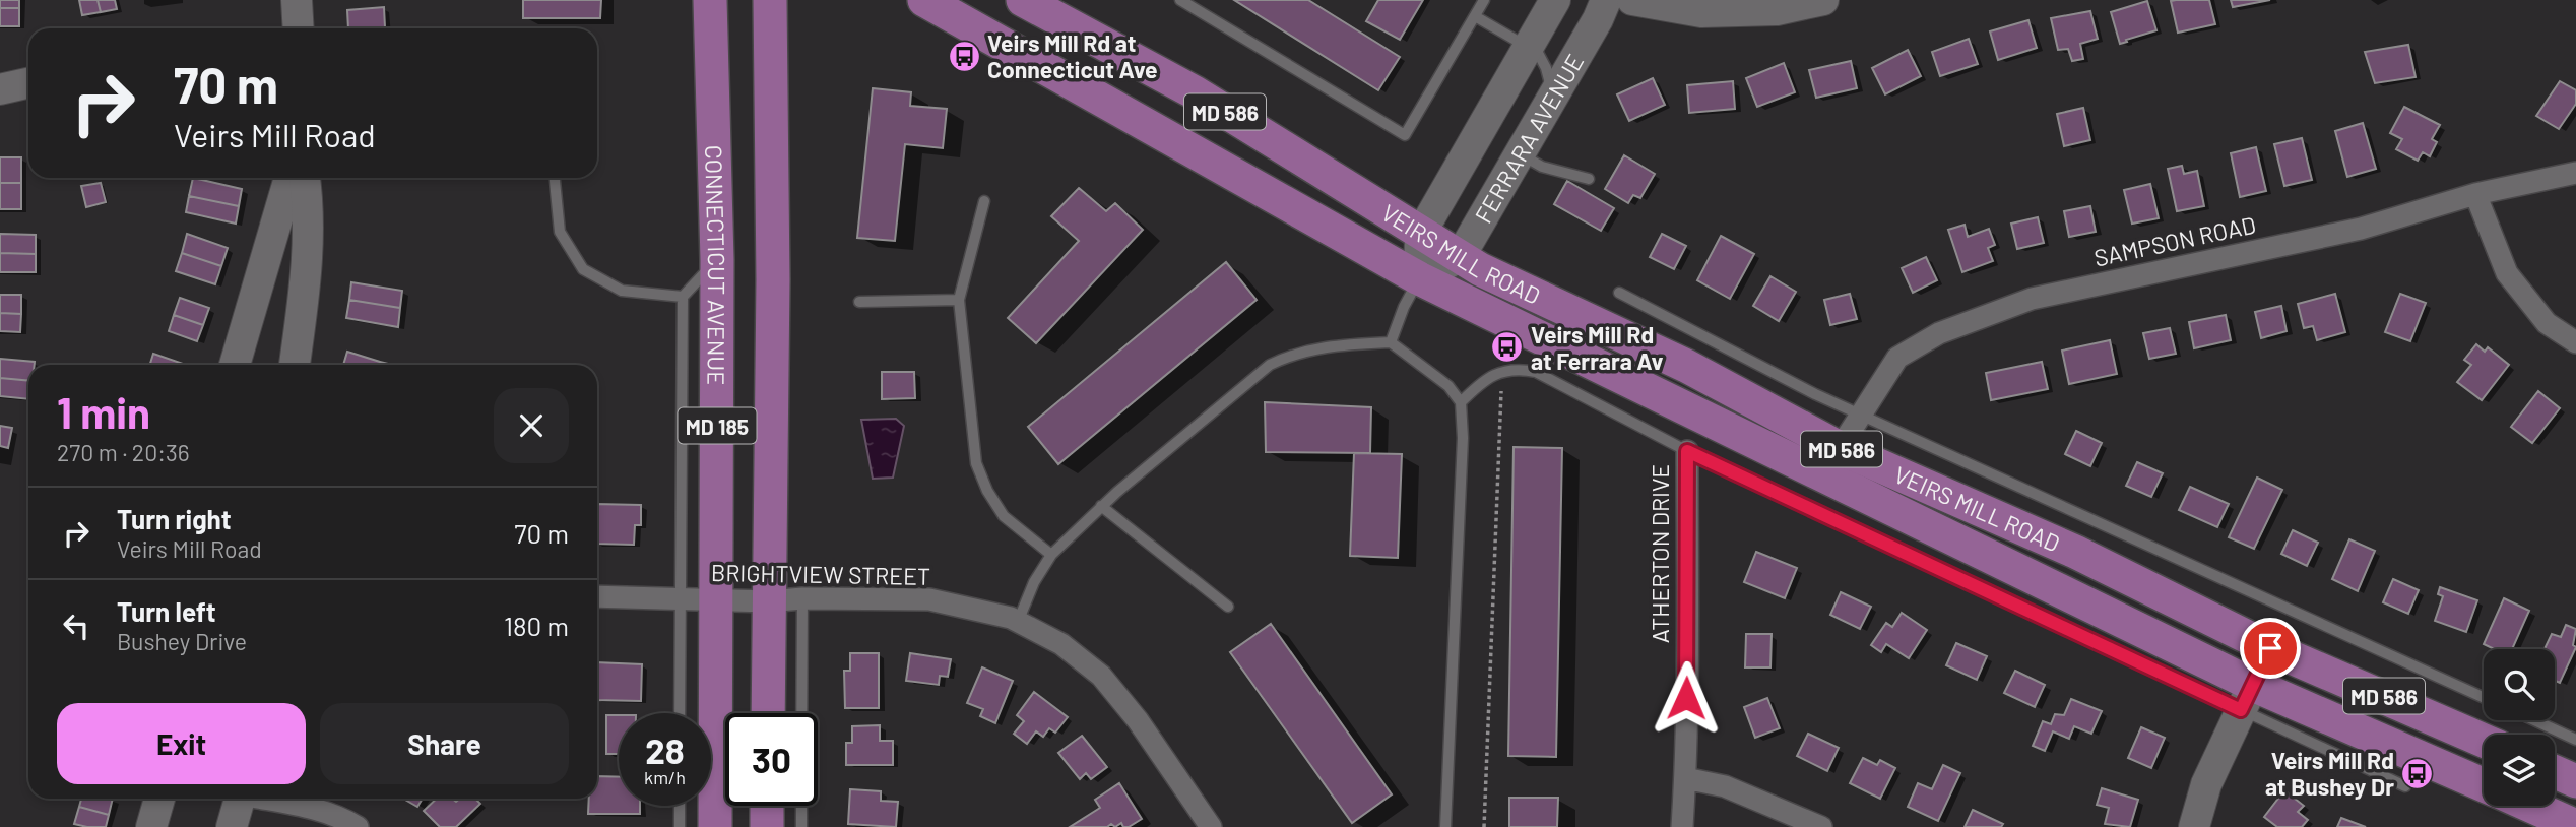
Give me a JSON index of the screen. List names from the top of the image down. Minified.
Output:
{"streets":{"main road":["MD 586","VEIRS MILL ROAD","CONNECTICUT AVENUE","MD 185"],"street":["FERRARA AVENUE","SAMPSON ROAD","ATHERTON DRIVE","BRIGHTVIEW STREET"]},"crossings":[["FERRARA AVENUE","VEIRS MILL ROAD"],["SAMPSON ROAD","VEIRS MILL ROAD"],["VEIRS MILL ROAD","ATHERTON DRIVE"],["CONNECTICUT AVENUE","BRIGHTVIEW STREET"],["MD 185","BRIGHTVIEW STREET"]],"places":{"bus stop":["Veirs Mill Rd at Connecticut Ave","Veirs Mill Rd at Ferrara Av","Veirs Mill Rd at Bushey Dr"]},"page":{"turn":["70 m","Veirs Mill Road"],"heading":["1 min","270 m · 20:36"],"list":[{"name":"Turn right","note":"Veirs Mill Road","value":"70 m"},{"name":"Turn left","note":"Bushey Drive","value":"180 m"}],"buttons":["Exit","Share"],"speed":"28 km/h","limit":"30"}}
